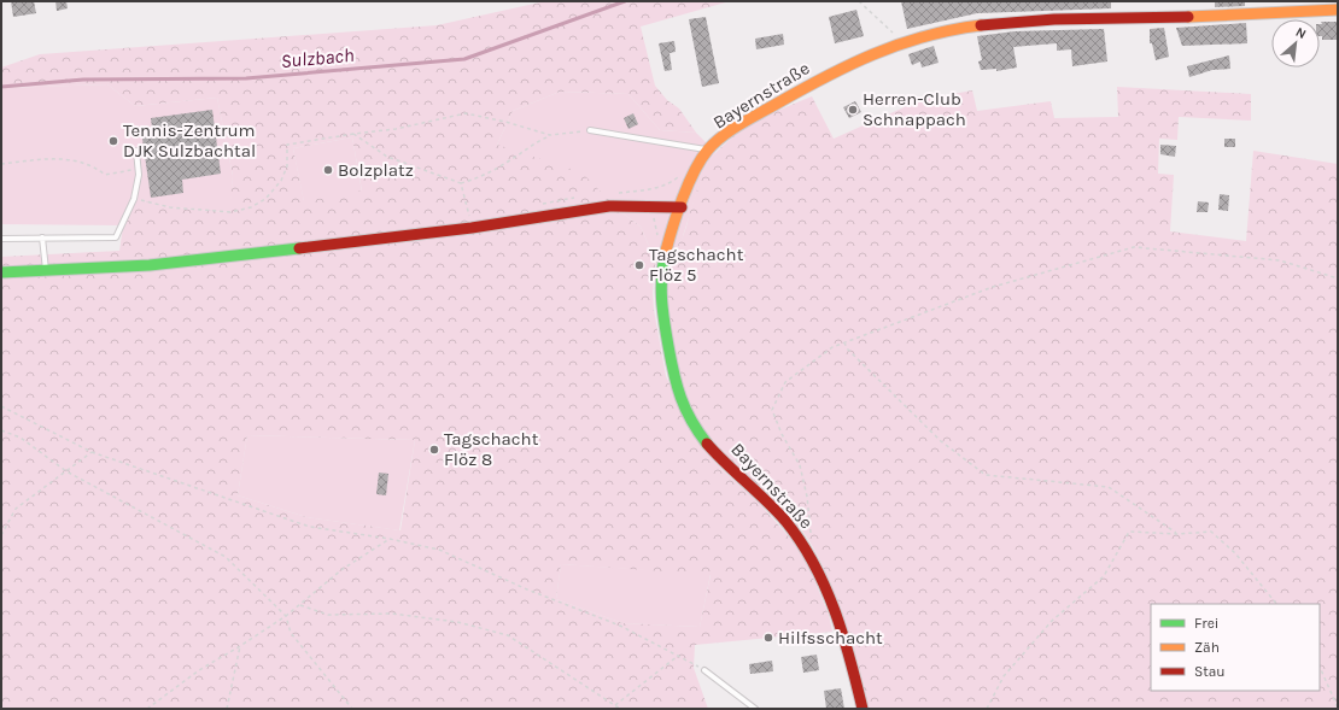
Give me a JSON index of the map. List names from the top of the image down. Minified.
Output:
{"streets":{"street":["Bayernstraße"]},"water":["Sulzbach"],"places":["Herren-Club Schnappach","Tennis-Zentrum DJK Sulzbachtal","Bolzplatz","Tagschacht Flöz 5","Tagschacht Flöz 8","Hilfsschacht"],"legend":["Frei","Zäh","Stau"],"north":"top right"}
